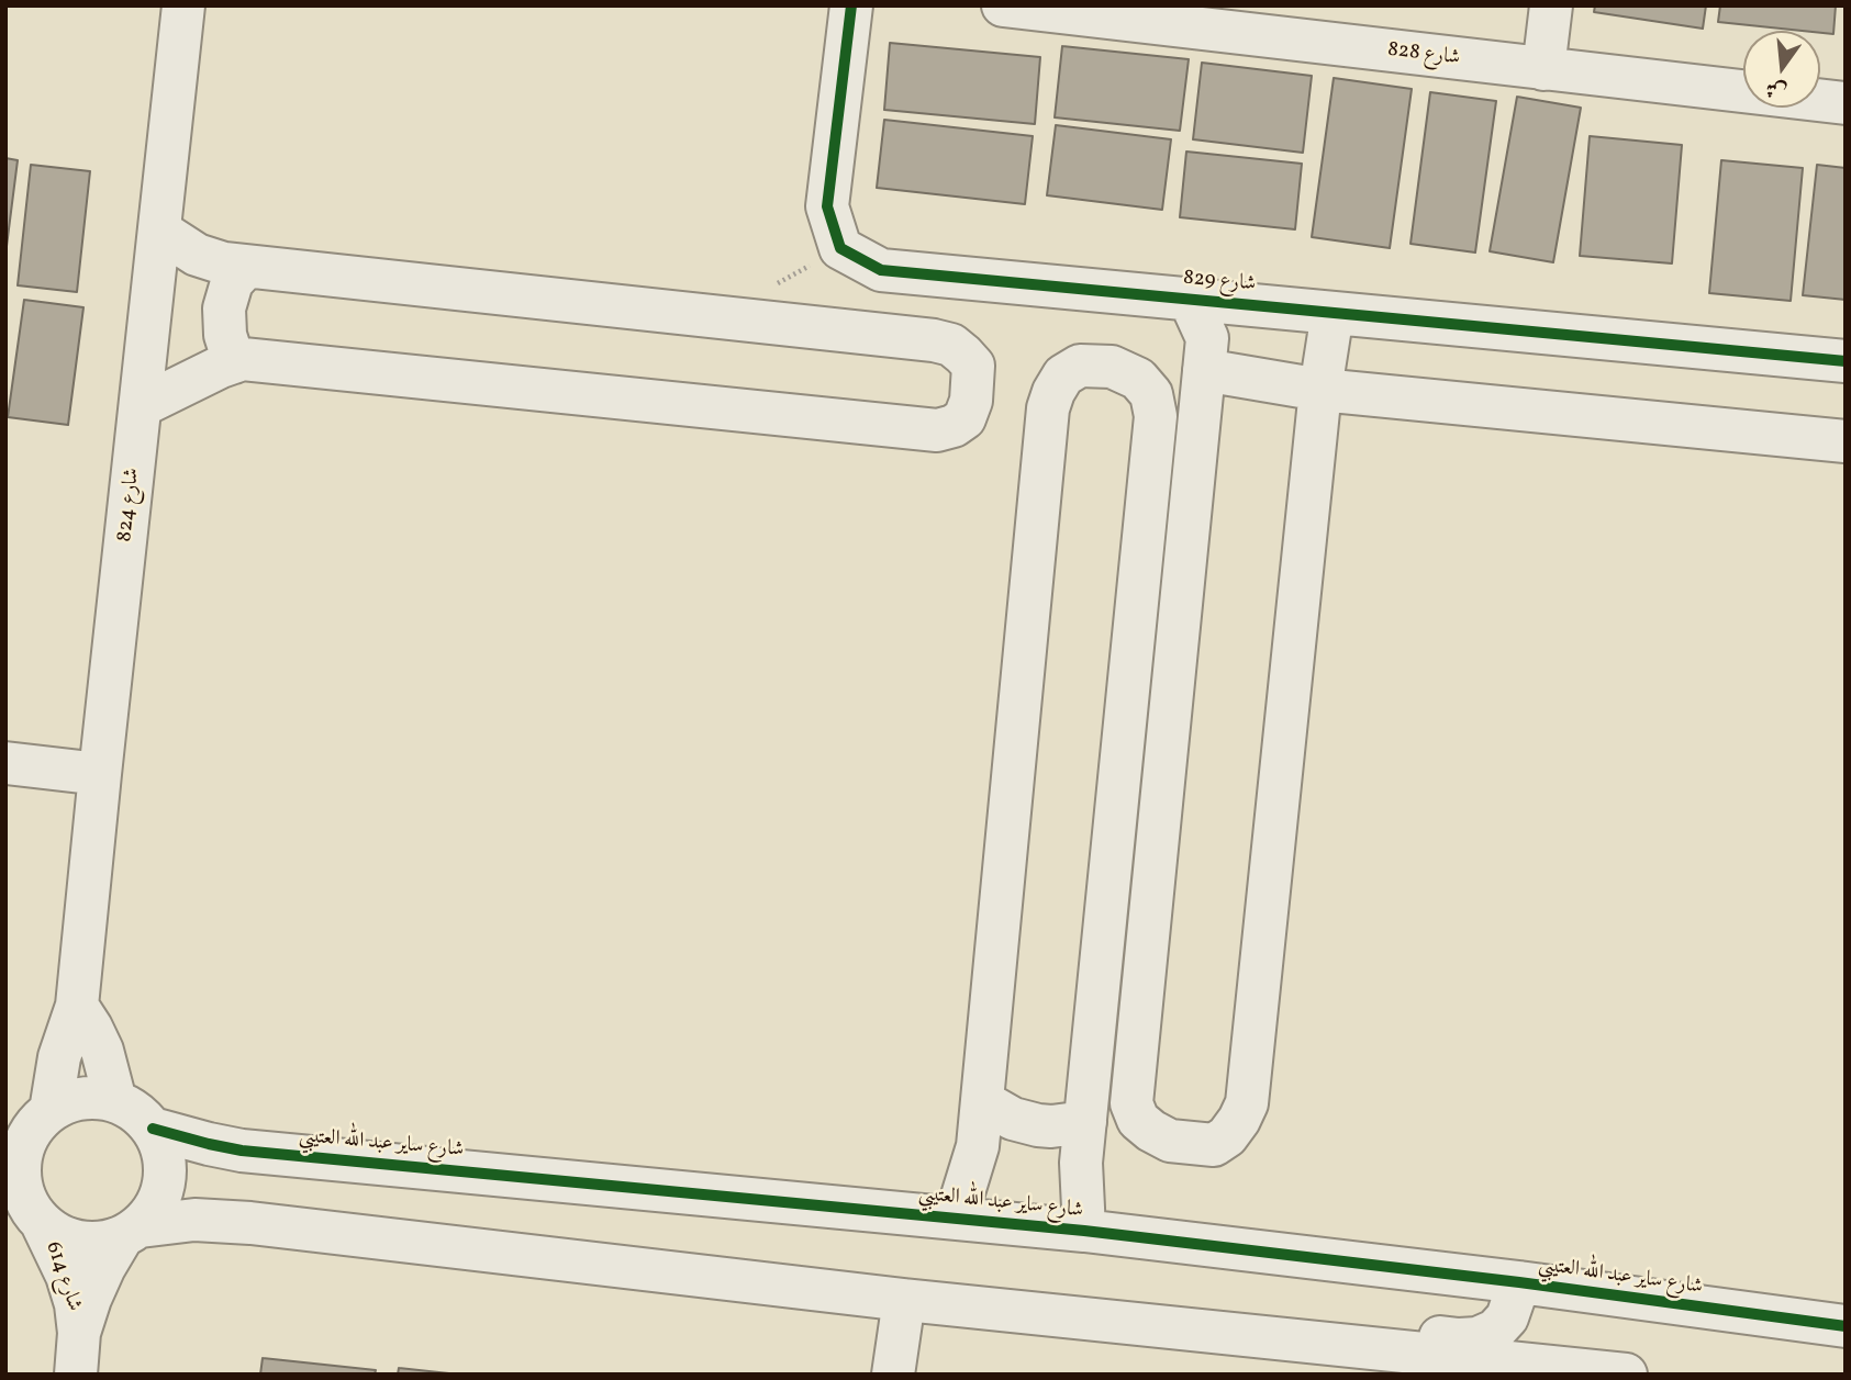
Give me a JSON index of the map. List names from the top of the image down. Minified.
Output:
{"streets":{"street":["شارع 828","شارع 829","شارع 824","شارع ساير عبد الله العتيبي","شارع 614"]},"crossings":[["شارع 824","شارع ساير عبد الله العتيبي"],["شارع 824","شارع 614"],["شارع ساير عبد الله العتيبي","شارع 614"]],"north":"bottom"}
